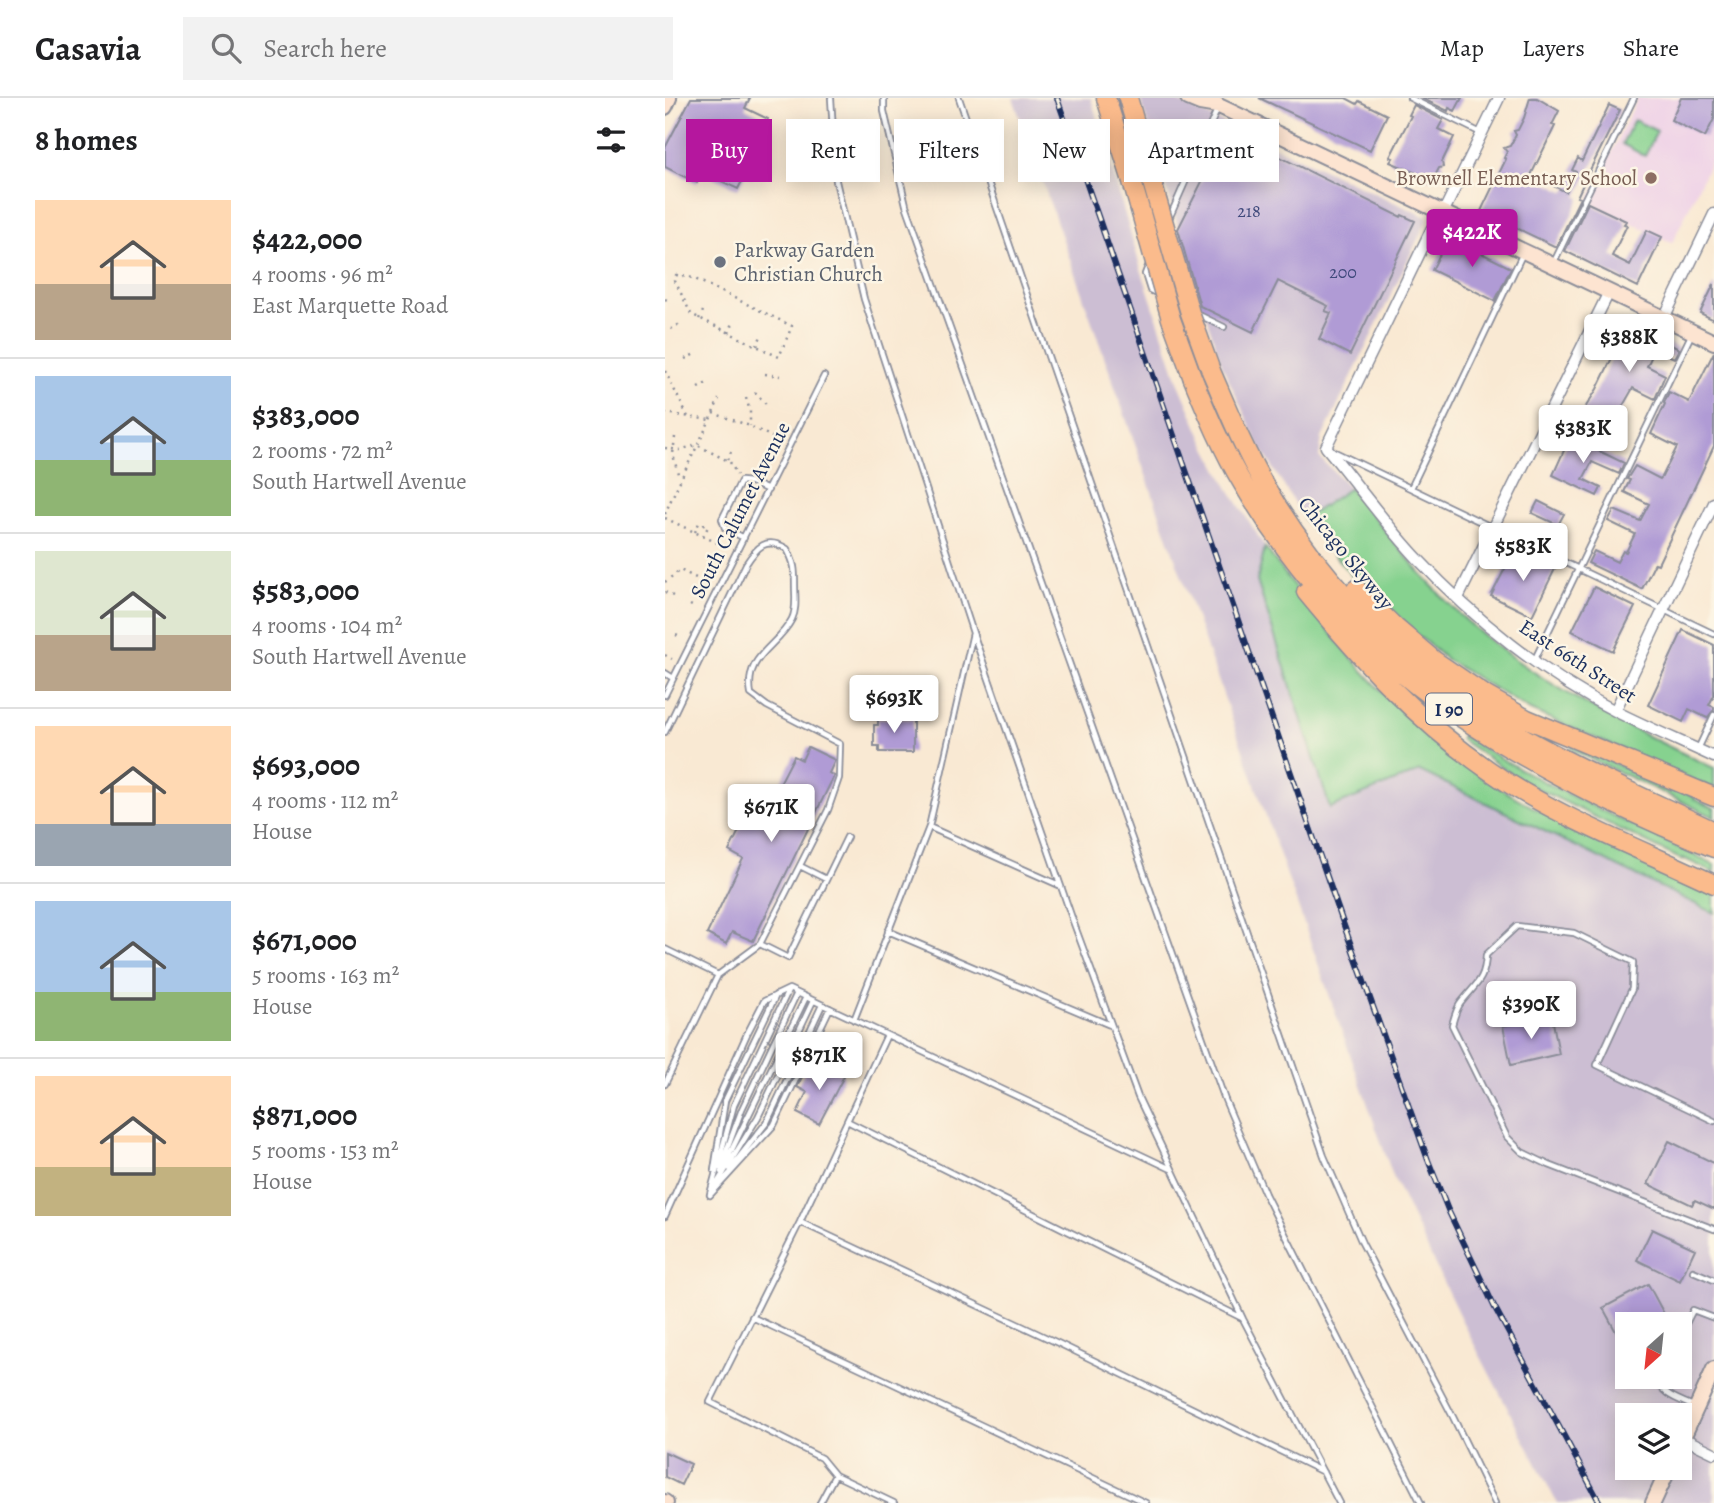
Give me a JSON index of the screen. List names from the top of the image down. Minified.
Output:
{"streets":{"highway":["Chicago Skyway","I 90"],"street":["East 66th Street"],"lane":["South Calumet Avenue"]},"places":["Brownell Elementary School","Parkway Garden Christian Church"],"house_numbers":["218","200"],"north":"bottom left","page":{"header":"Casavia","search":"Search here","nav":["Map","Layers","Share"],"heading":"8 homes","chip":["Buy","Rent","Filters","New","Apartment"],"list":[{"name":"$422,000","note":"4 rooms · 96 m² · East Marquette Road"},{"name":"$383,000","note":"2 rooms · 72 m² · South Hartwell Avenue"},{"name":"$583,000","note":"4 rooms · 104 m² · South Hartwell Avenue"},{"name":"$693,000","note":"4 rooms · 112 m² · House"},{"name":"$671,000","note":"5 rooms · 163 m² · House"},{"name":"$871,000","note":"5 rooms · 153 m² · House"}],"price":["$422K","$388K","$383K","$583K","$693K","$671K","$390K","$871K"]}}
